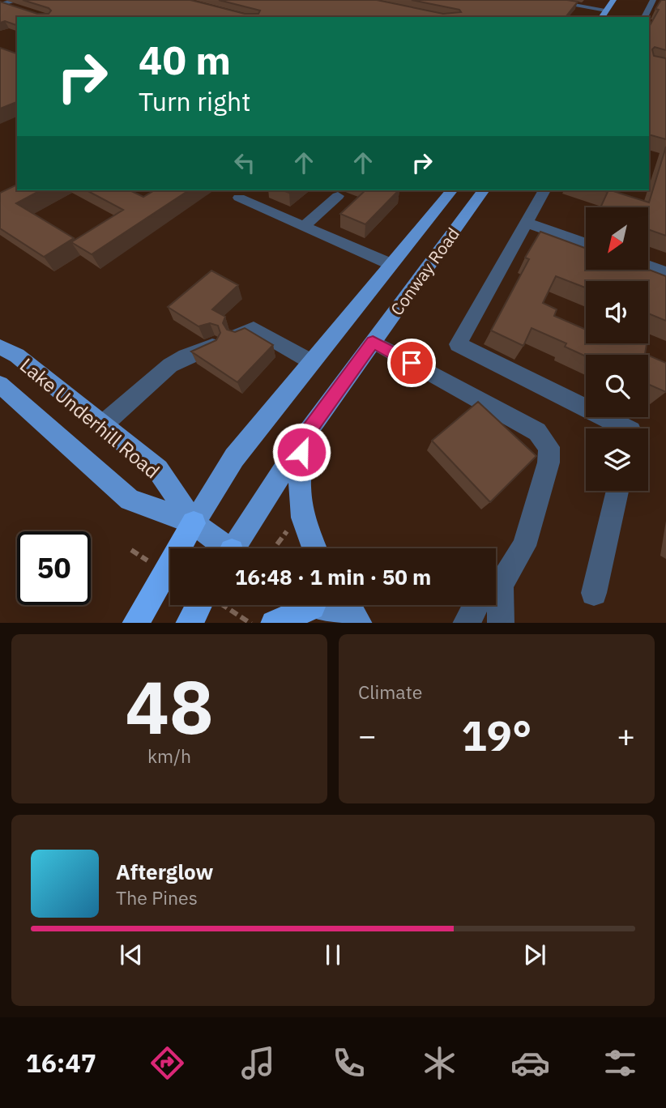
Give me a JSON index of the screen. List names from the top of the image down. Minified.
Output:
{"streets":{"main road":["Conway Road","Lake Underhill Road"]},"crossings":[["Conway Road","Lake Underhill Road"]],"north":"bottom left","page":{"turn":["40 m","Turn right"],"limit":"50","trip":"16:48 · 1 min · 50 m","tile":[["48","km/h"],"Climate"],"heat":["−","19°","+"],"song":["Afterglow","The Pines"],"tabs":"16:47"}}
